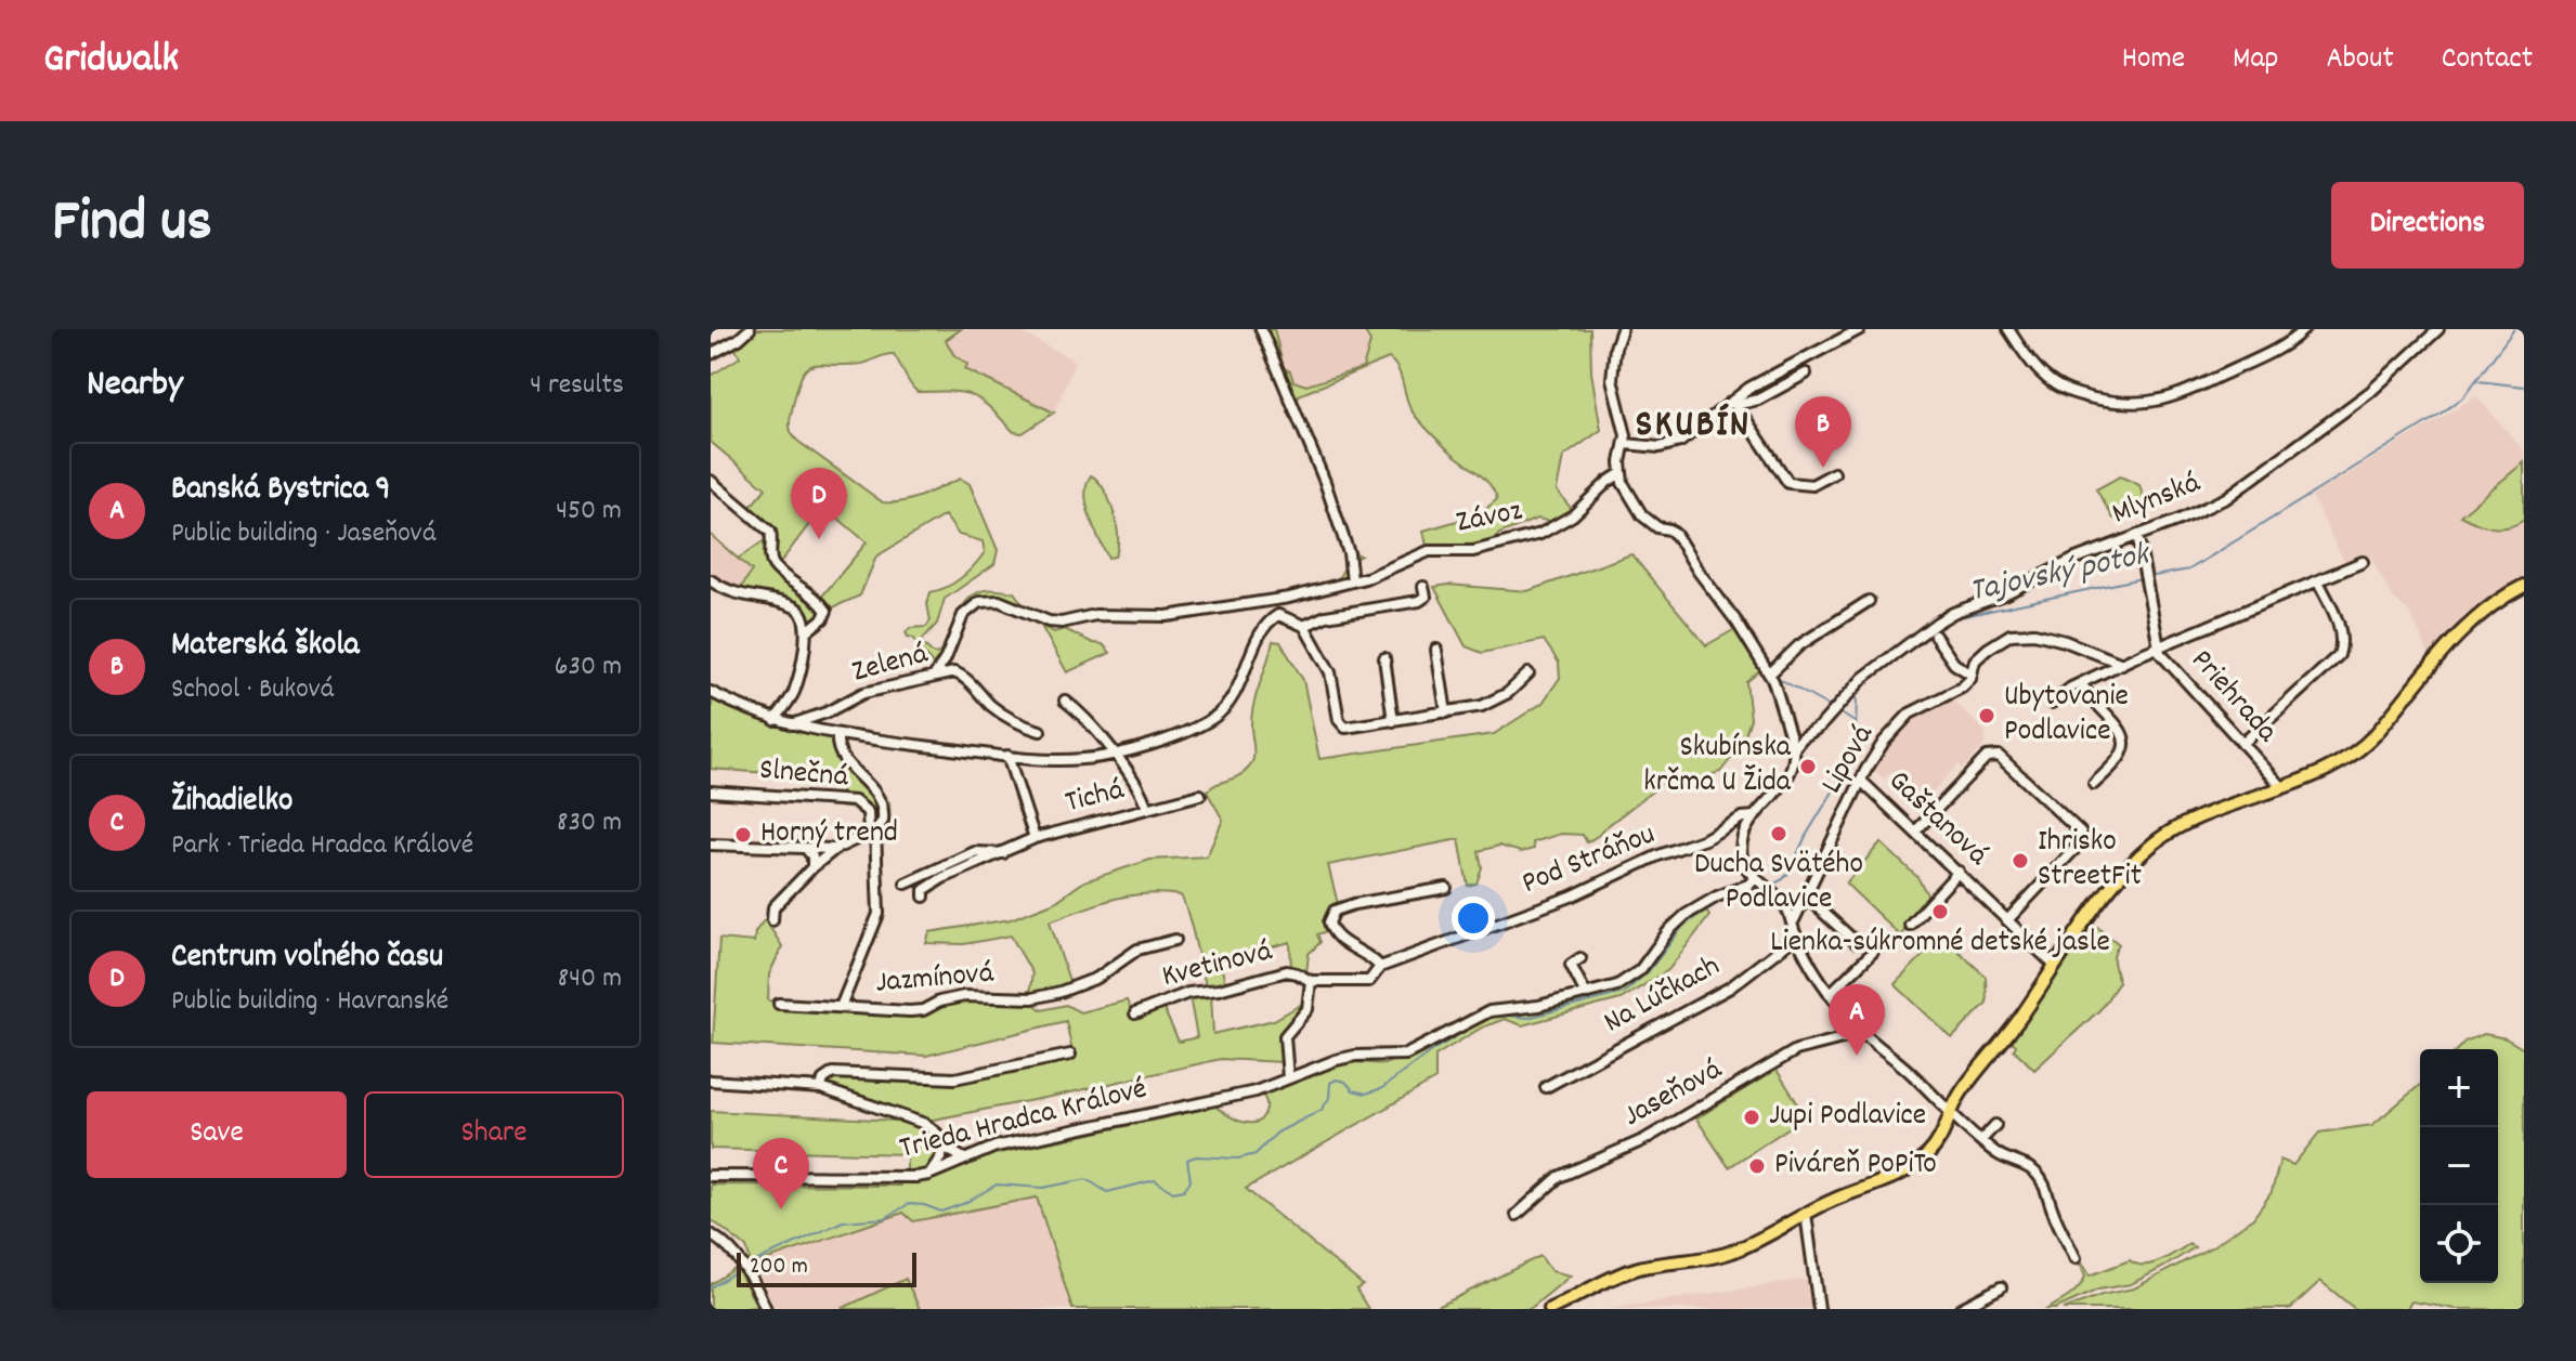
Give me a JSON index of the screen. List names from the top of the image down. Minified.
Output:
{"streets":{"street":["Mlynská","Závoz","Zelená","Priehrada","Lipová","Slnečná","Tichá","Gaštanová","Pod Stráňou","Kvetinová","Jazmínová","Na Lúčkach","Jaseňová","Trieda Hradca Králové"]},"crossings":[["Mlynská","Priehrada"],["Závoz","Zelená"],["Zelená","Slnečná"],["Lipová","Gaštanová"],["Slnečná","Jazmínová"],["Pod Stráňou","Kvetinová"],["Kvetinová","Trieda Hradca Králové"]],"districts":["SKUBÍN"],"water":["Tajovský potok"],"places":["Ubytovanie Podlavice","Skubínska krčma U Žida","Ducha Svätého Podlavice","Horný trend","Ihrisko StreetFit","Lienka-súkromné detské jasle","Jupi Podlavice","Piváreň PoPiTo"],"scale_bar":"200 m","page":{"header":"Gridwalk","nav":["Home","Map","About","Contact"],"title":"Find us","buttons":["Directions",["Save","Share"]],"heading":["Nearby","4 results"],"pins":["B","D","A","C"],"list":[{"mark":"A","name":"Banská Bystrica 9","note":"Public building · Jaseňová","value":"450 m"},{"mark":"B","name":"Materská škola","note":"School · Buková","value":"630 m"},{"mark":"C","name":"Žihadielko","note":"Park · Trieda Hradca Králové","value":"830 m"},{"mark":"D","name":"Centrum voľného času","note":"Public building · Havranské","value":"840 m"}],"map_buttons":["+","−"],"scale":"200 m"}}
